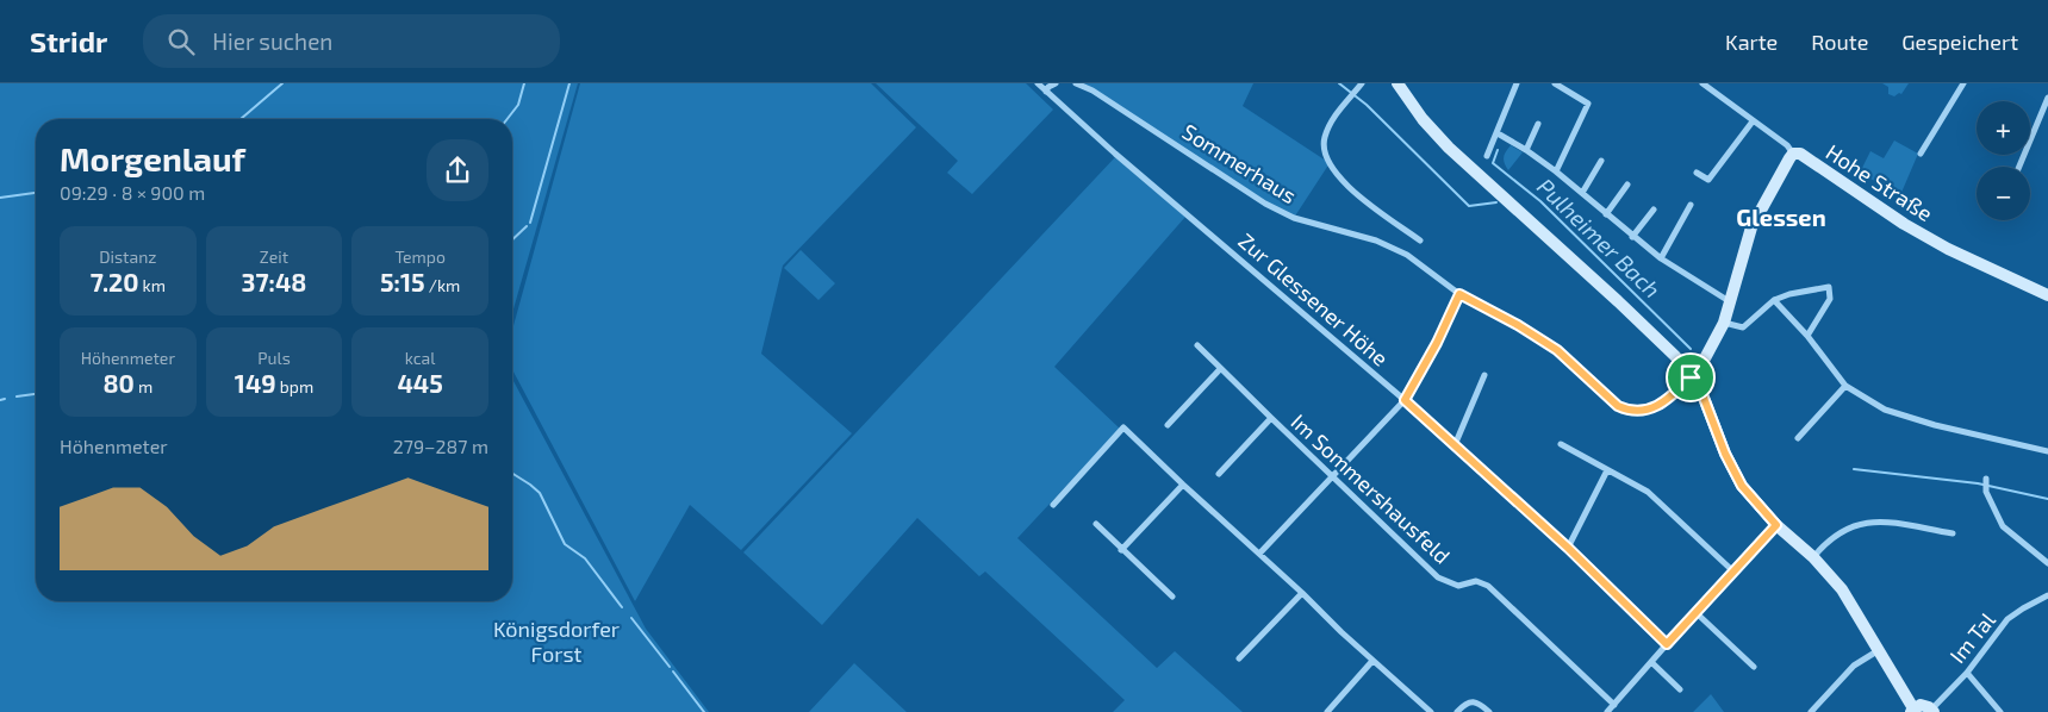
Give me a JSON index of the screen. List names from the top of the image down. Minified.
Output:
{"streets":{"main road":["Hohe Straße"],"street":["Sommerhaus","Zur Glessener Höhe","Im Sommershausfeld","Im Tal"]},"districts":["Glessen"],"water":["Pulheimer Bach"],"parks":["Königsdorfer Forst"],"page":{"header":"Stridr","search":"Hier suchen","nav":["Karte","Route","Gespeichert"],"map_buttons":["+","−"],"heading":["Morgenlauf","09:29 · 8 × 900 m"],"stats":[["Distanz","7.20 km"],["Zeit","37:48"],["Tempo","5:15 /km"],["Höhenmeter","80 m"],["Puls","149 bpm"],["kcal","445"]],"chart":["Höhenmeter","279–287 m"]}}
